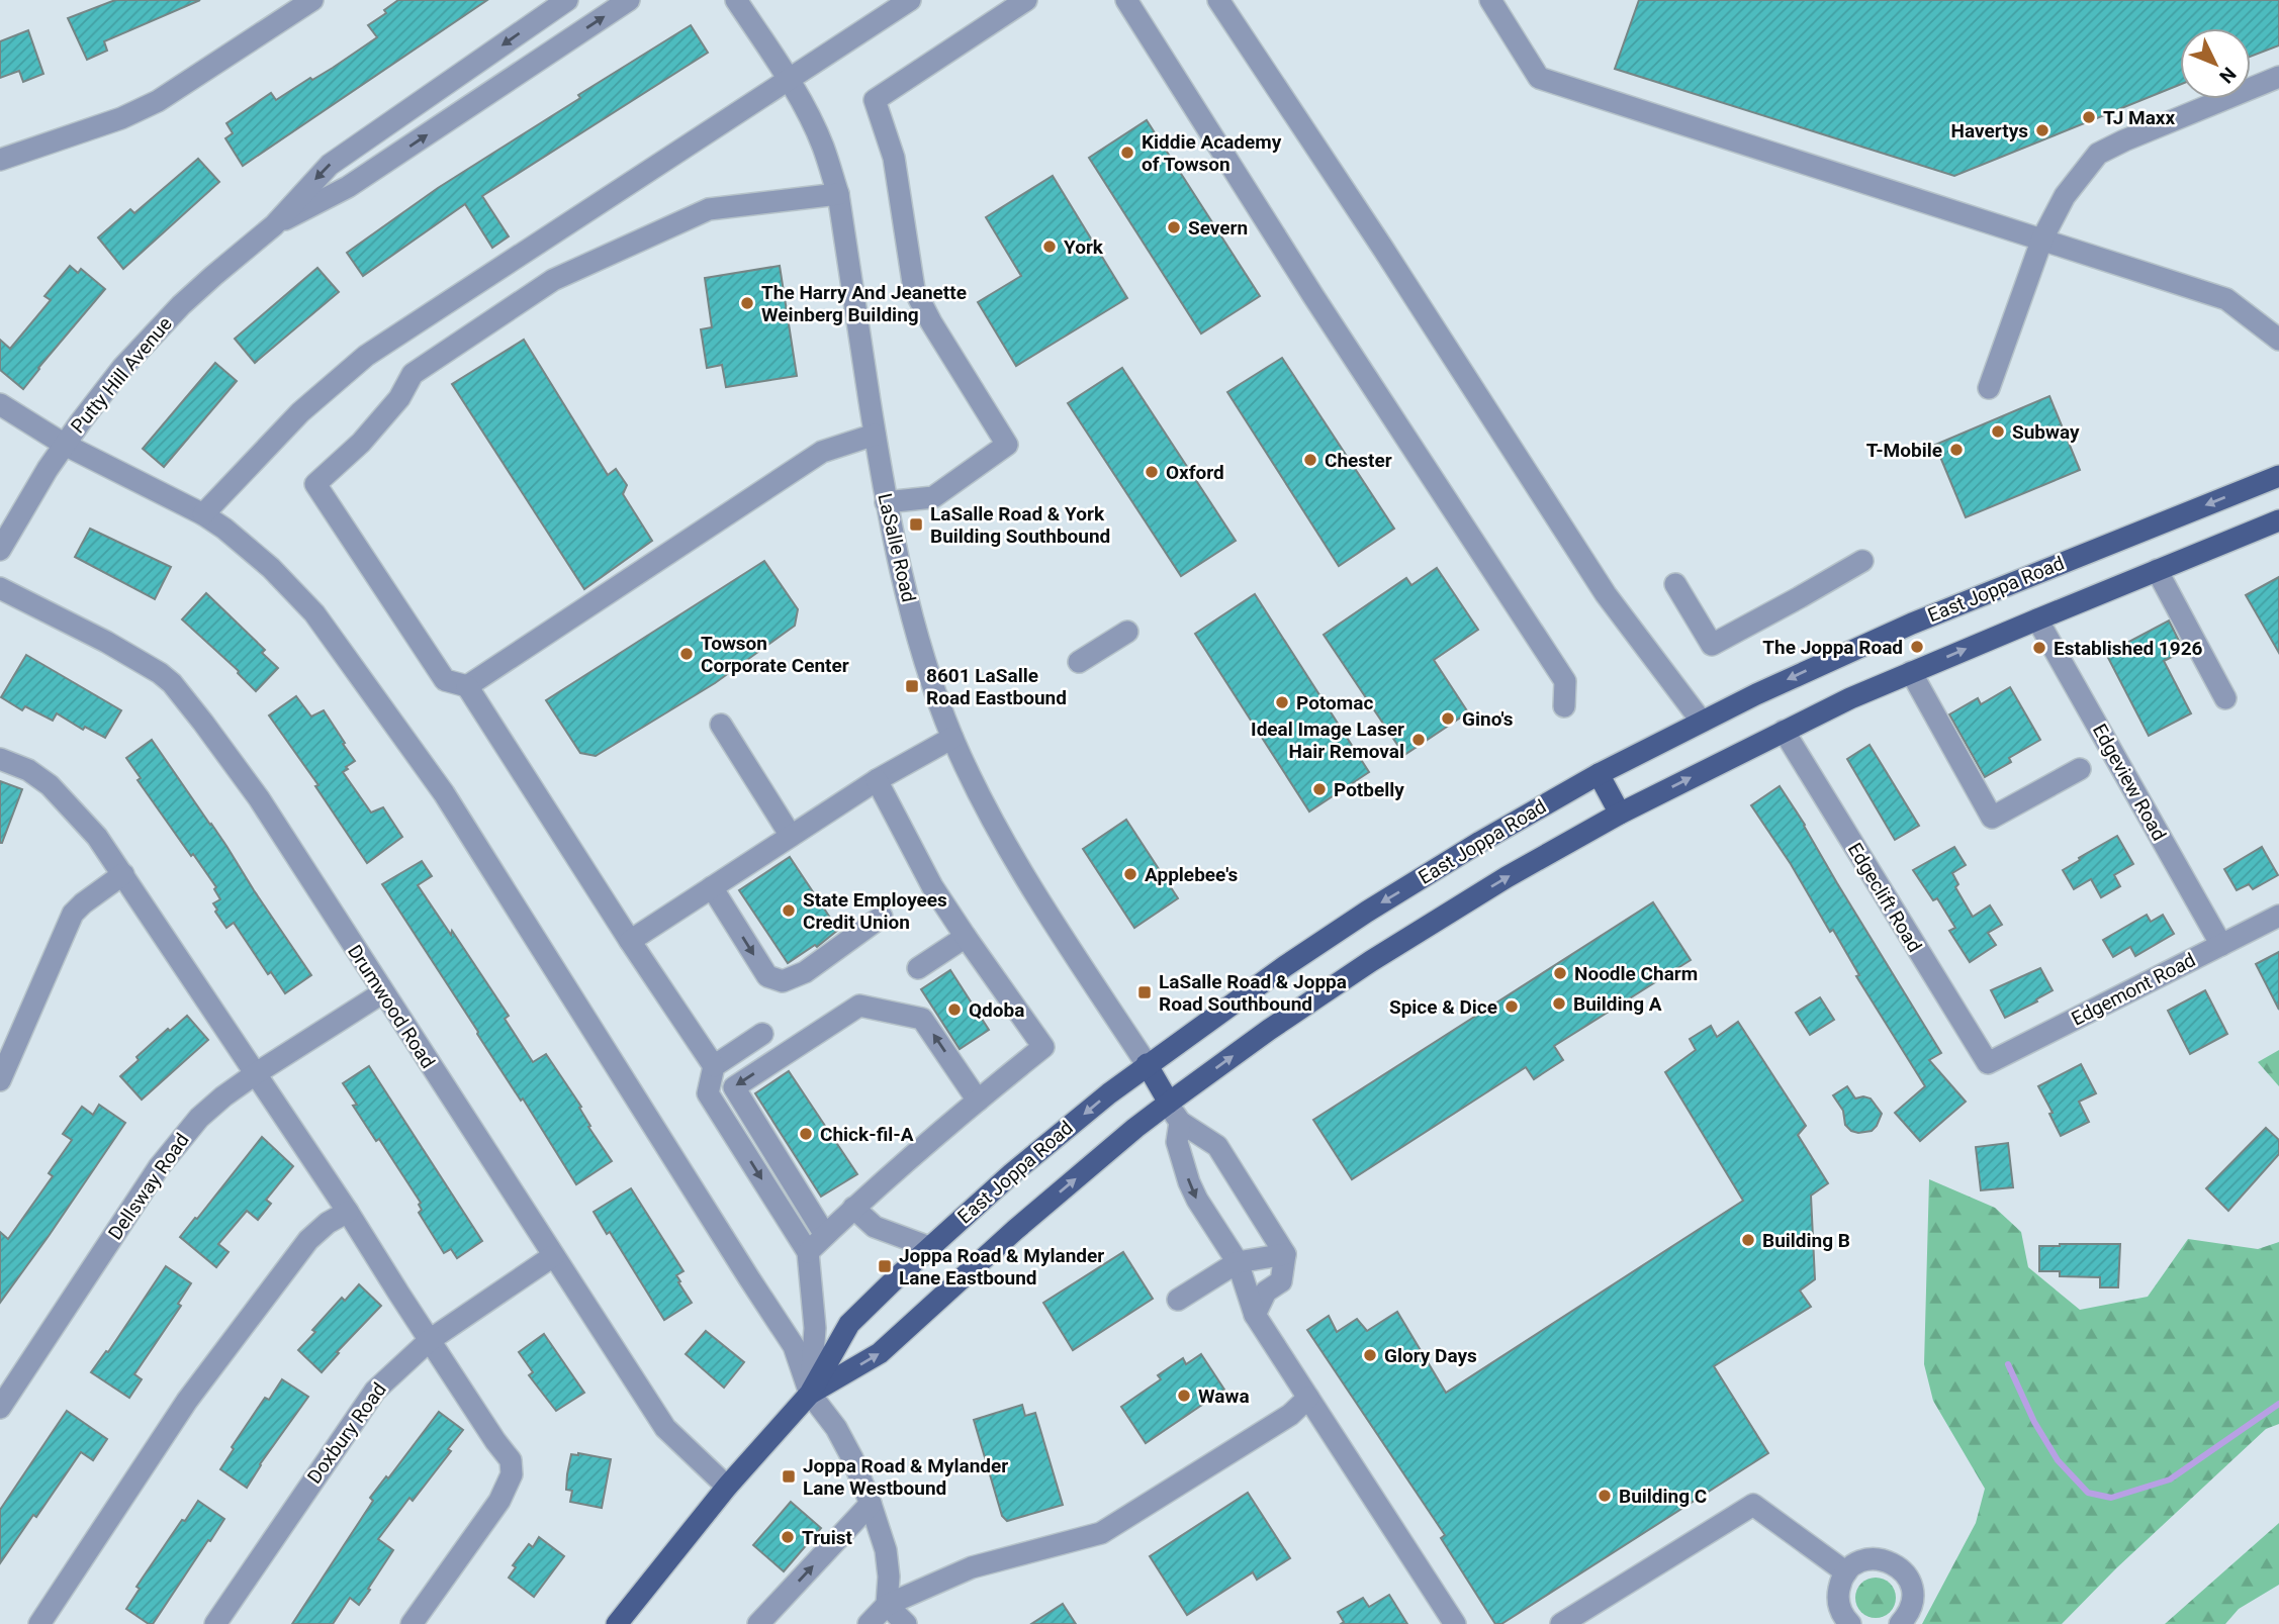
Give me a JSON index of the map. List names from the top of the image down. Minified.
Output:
{"streets":{"main road":["East Joppa Road"],"street":["Putty Hill Avenue","LaSalle Road","Edgeview Road","Edgeclift Road","Edgemont Road","Drumwood Road","Dellsway Road","Doxbury Road"]},"crossings":[["LaSalle Road","East Joppa Road"],["East Joppa Road","Edgeview Road"],["East Joppa Road","Edgeclift Road"],["East Joppa Road","Drumwood Road"],["Edgeview Road","Edgemont Road"],["Edgeclift Road","Edgemont Road"],["Drumwood Road","Dellsway Road"],["Drumwood Road","Doxbury Road"]],"places":{"other":["TJ Maxx","Havertys","Kiddie Academy of Towson","Severn","York","The Harry And Jeanette Weinberg Building","Subway","T-Mobile","Chester","Oxford","The Joppa Road","Established 1926","Towson Corporate Center","Potomac","Gino's","Ideal Image Laser Hair Removal","Potbelly","Applebee's","State Employees Credit Union","Noodle Charm","Building A","Spice & Dice","Qdoba","Chick-fil-A","Building B","Glory Days","Wawa","Building C","Truist"],"transit":["LaSalle Road & York Building Southbound","8601 LaSalle Road Eastbound","LaSalle Road & Joppa Road Southbound","Joppa Road & Mylander Lane Eastbound","Joppa Road & Mylander Lane Westbound"]},"north":"bottom right"}
